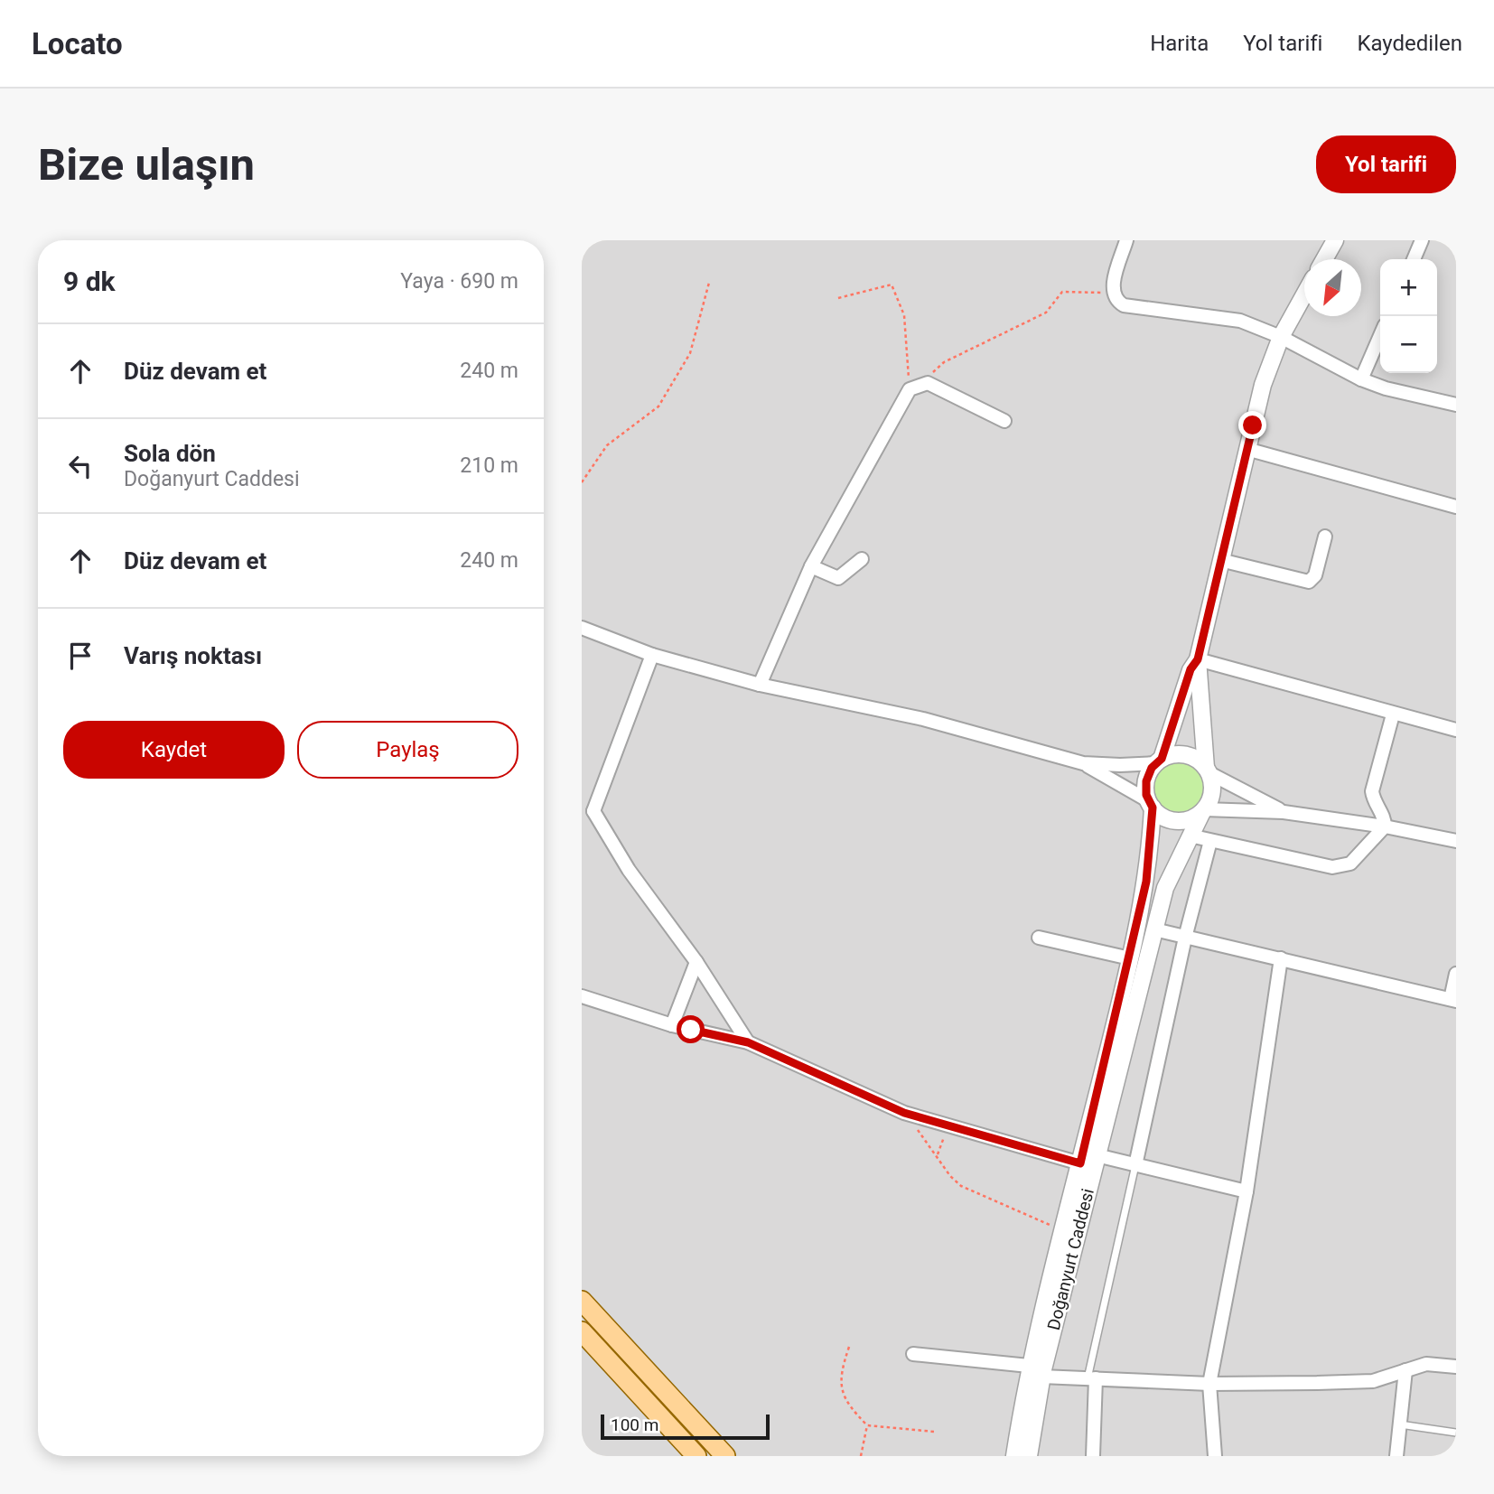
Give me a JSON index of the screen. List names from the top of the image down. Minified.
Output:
{"streets":{"street":["Doğanyurt Caddesi"]},"scale_bar":"100 m","north":"bottom left","page":{"header":"Locato","nav":["Harita","Yol tarifi","Kaydedilen"],"buttons":["Yol tarifi",["Kaydet","Paylaş"]],"title":"Bize ulaşın","heading":["9 dk","Yaya · 690 m"],"map_buttons":["+","−"],"list":[["Düz devam et","240 m"],["Sola dön","Doğanyurt Caddesi","210 m"],["Düz devam et","240 m"],"Varış noktası"],"scale":"100 m"}}
